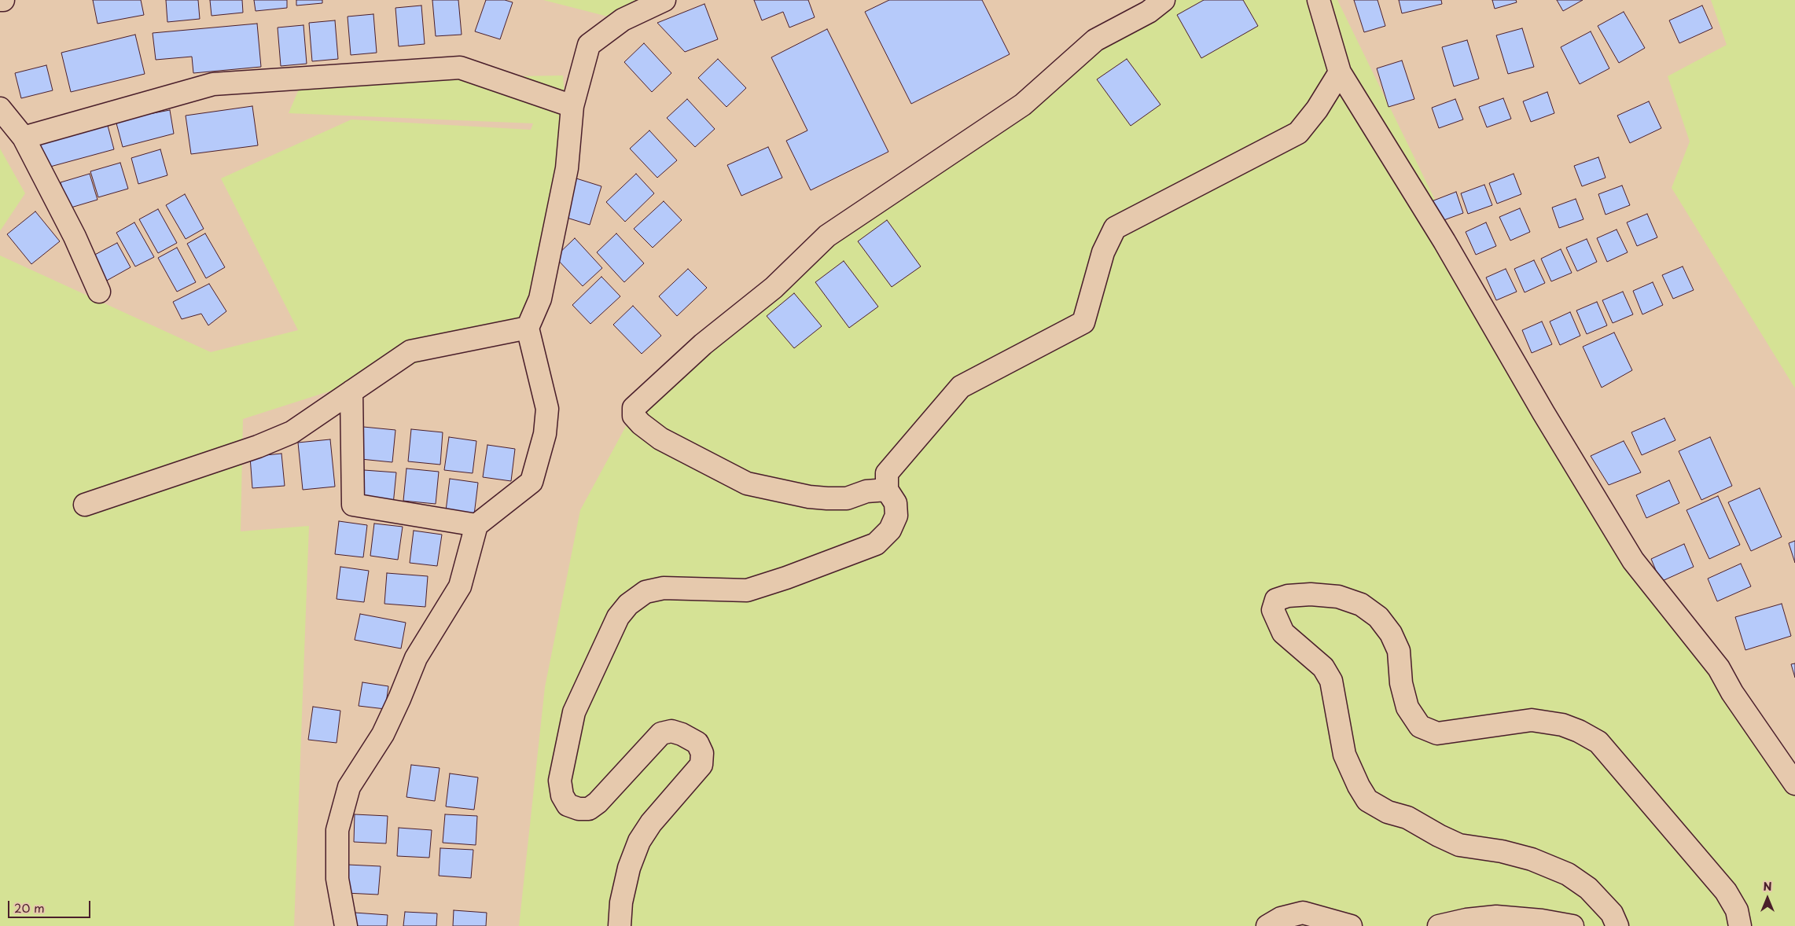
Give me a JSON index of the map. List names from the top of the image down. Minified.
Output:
{"scale_bar":"20 m","north":"top"}
